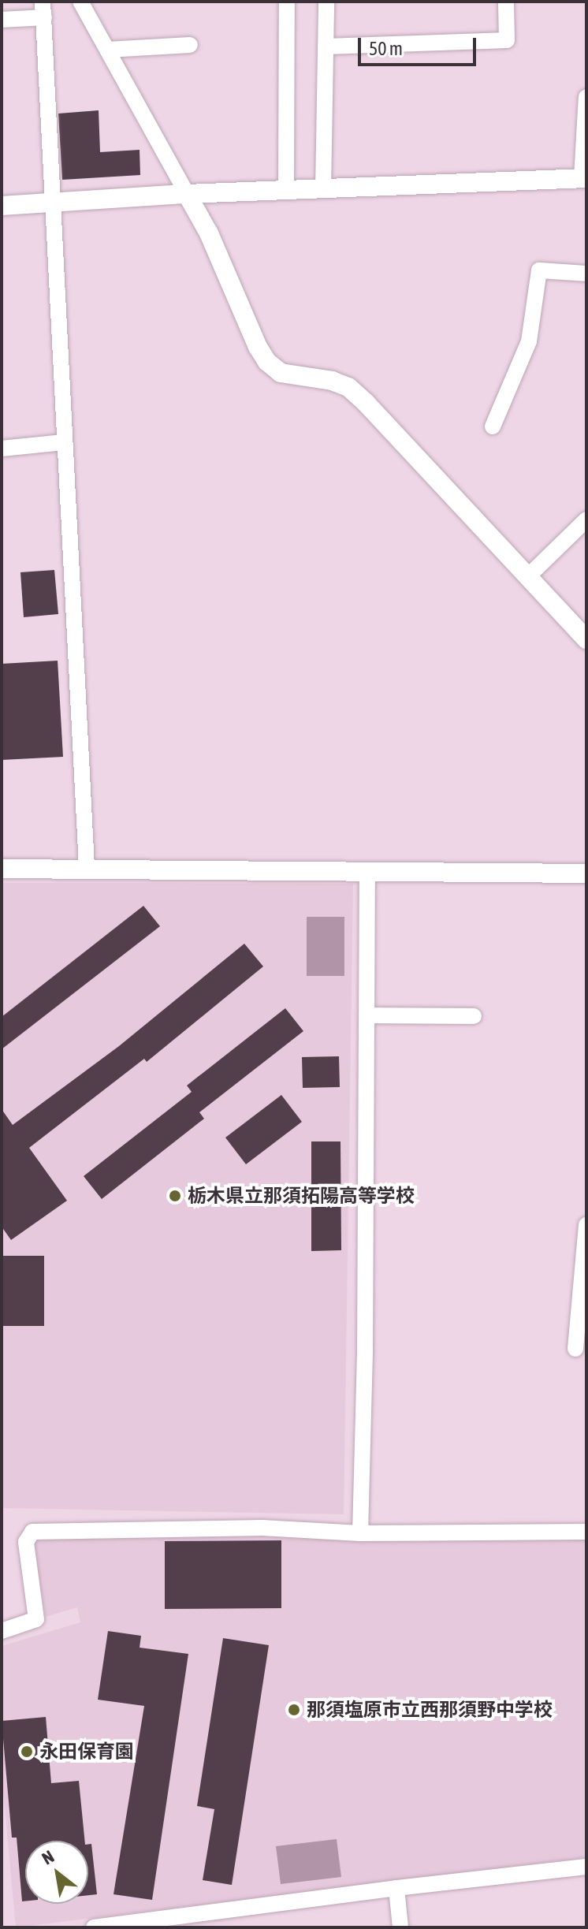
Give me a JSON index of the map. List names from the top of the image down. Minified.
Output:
{"places":["栃木県立那須拓陽高等学校","那須塩原市立西那須野中学校","永田保育園"],"scale_bar":"50 m","north":"top left"}
